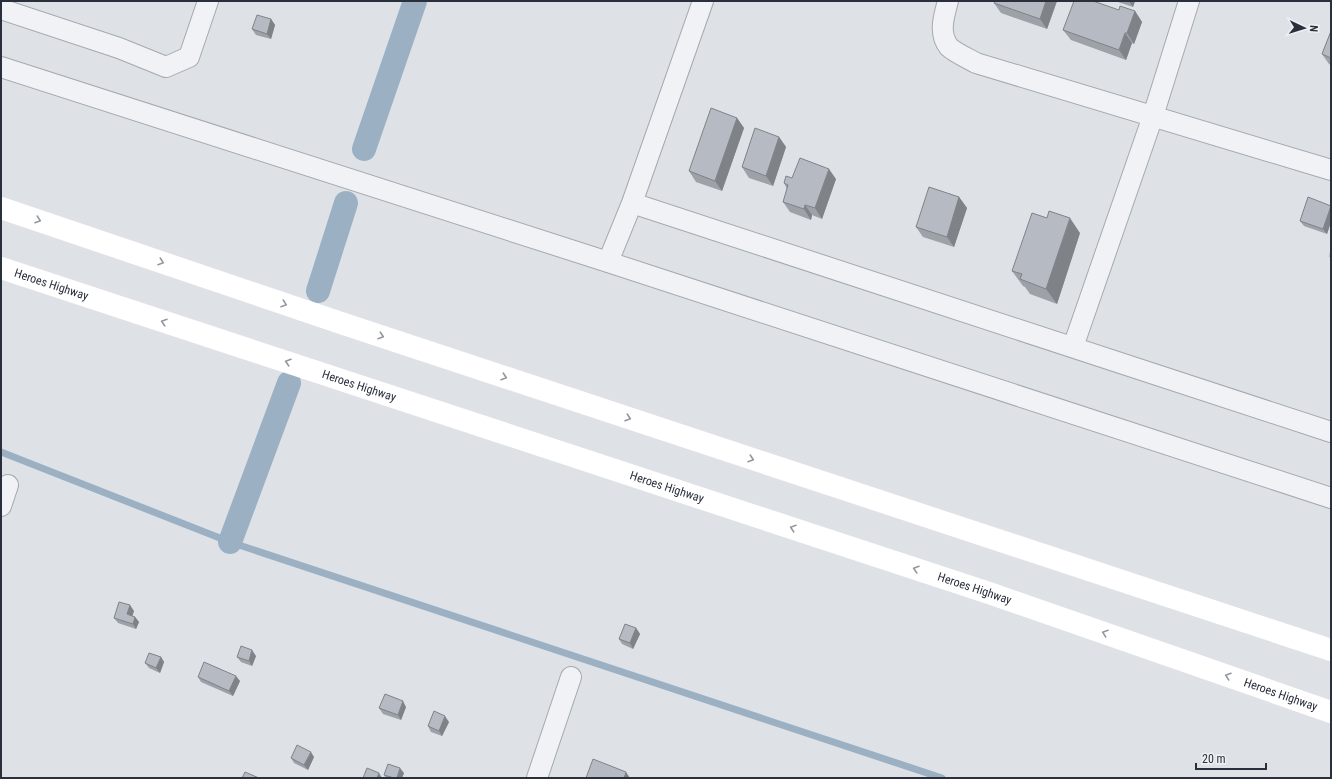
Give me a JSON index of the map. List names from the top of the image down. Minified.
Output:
{"streets":{"main road":["Heroes Highway"]},"scale_bar":"20 m","north":"right"}
